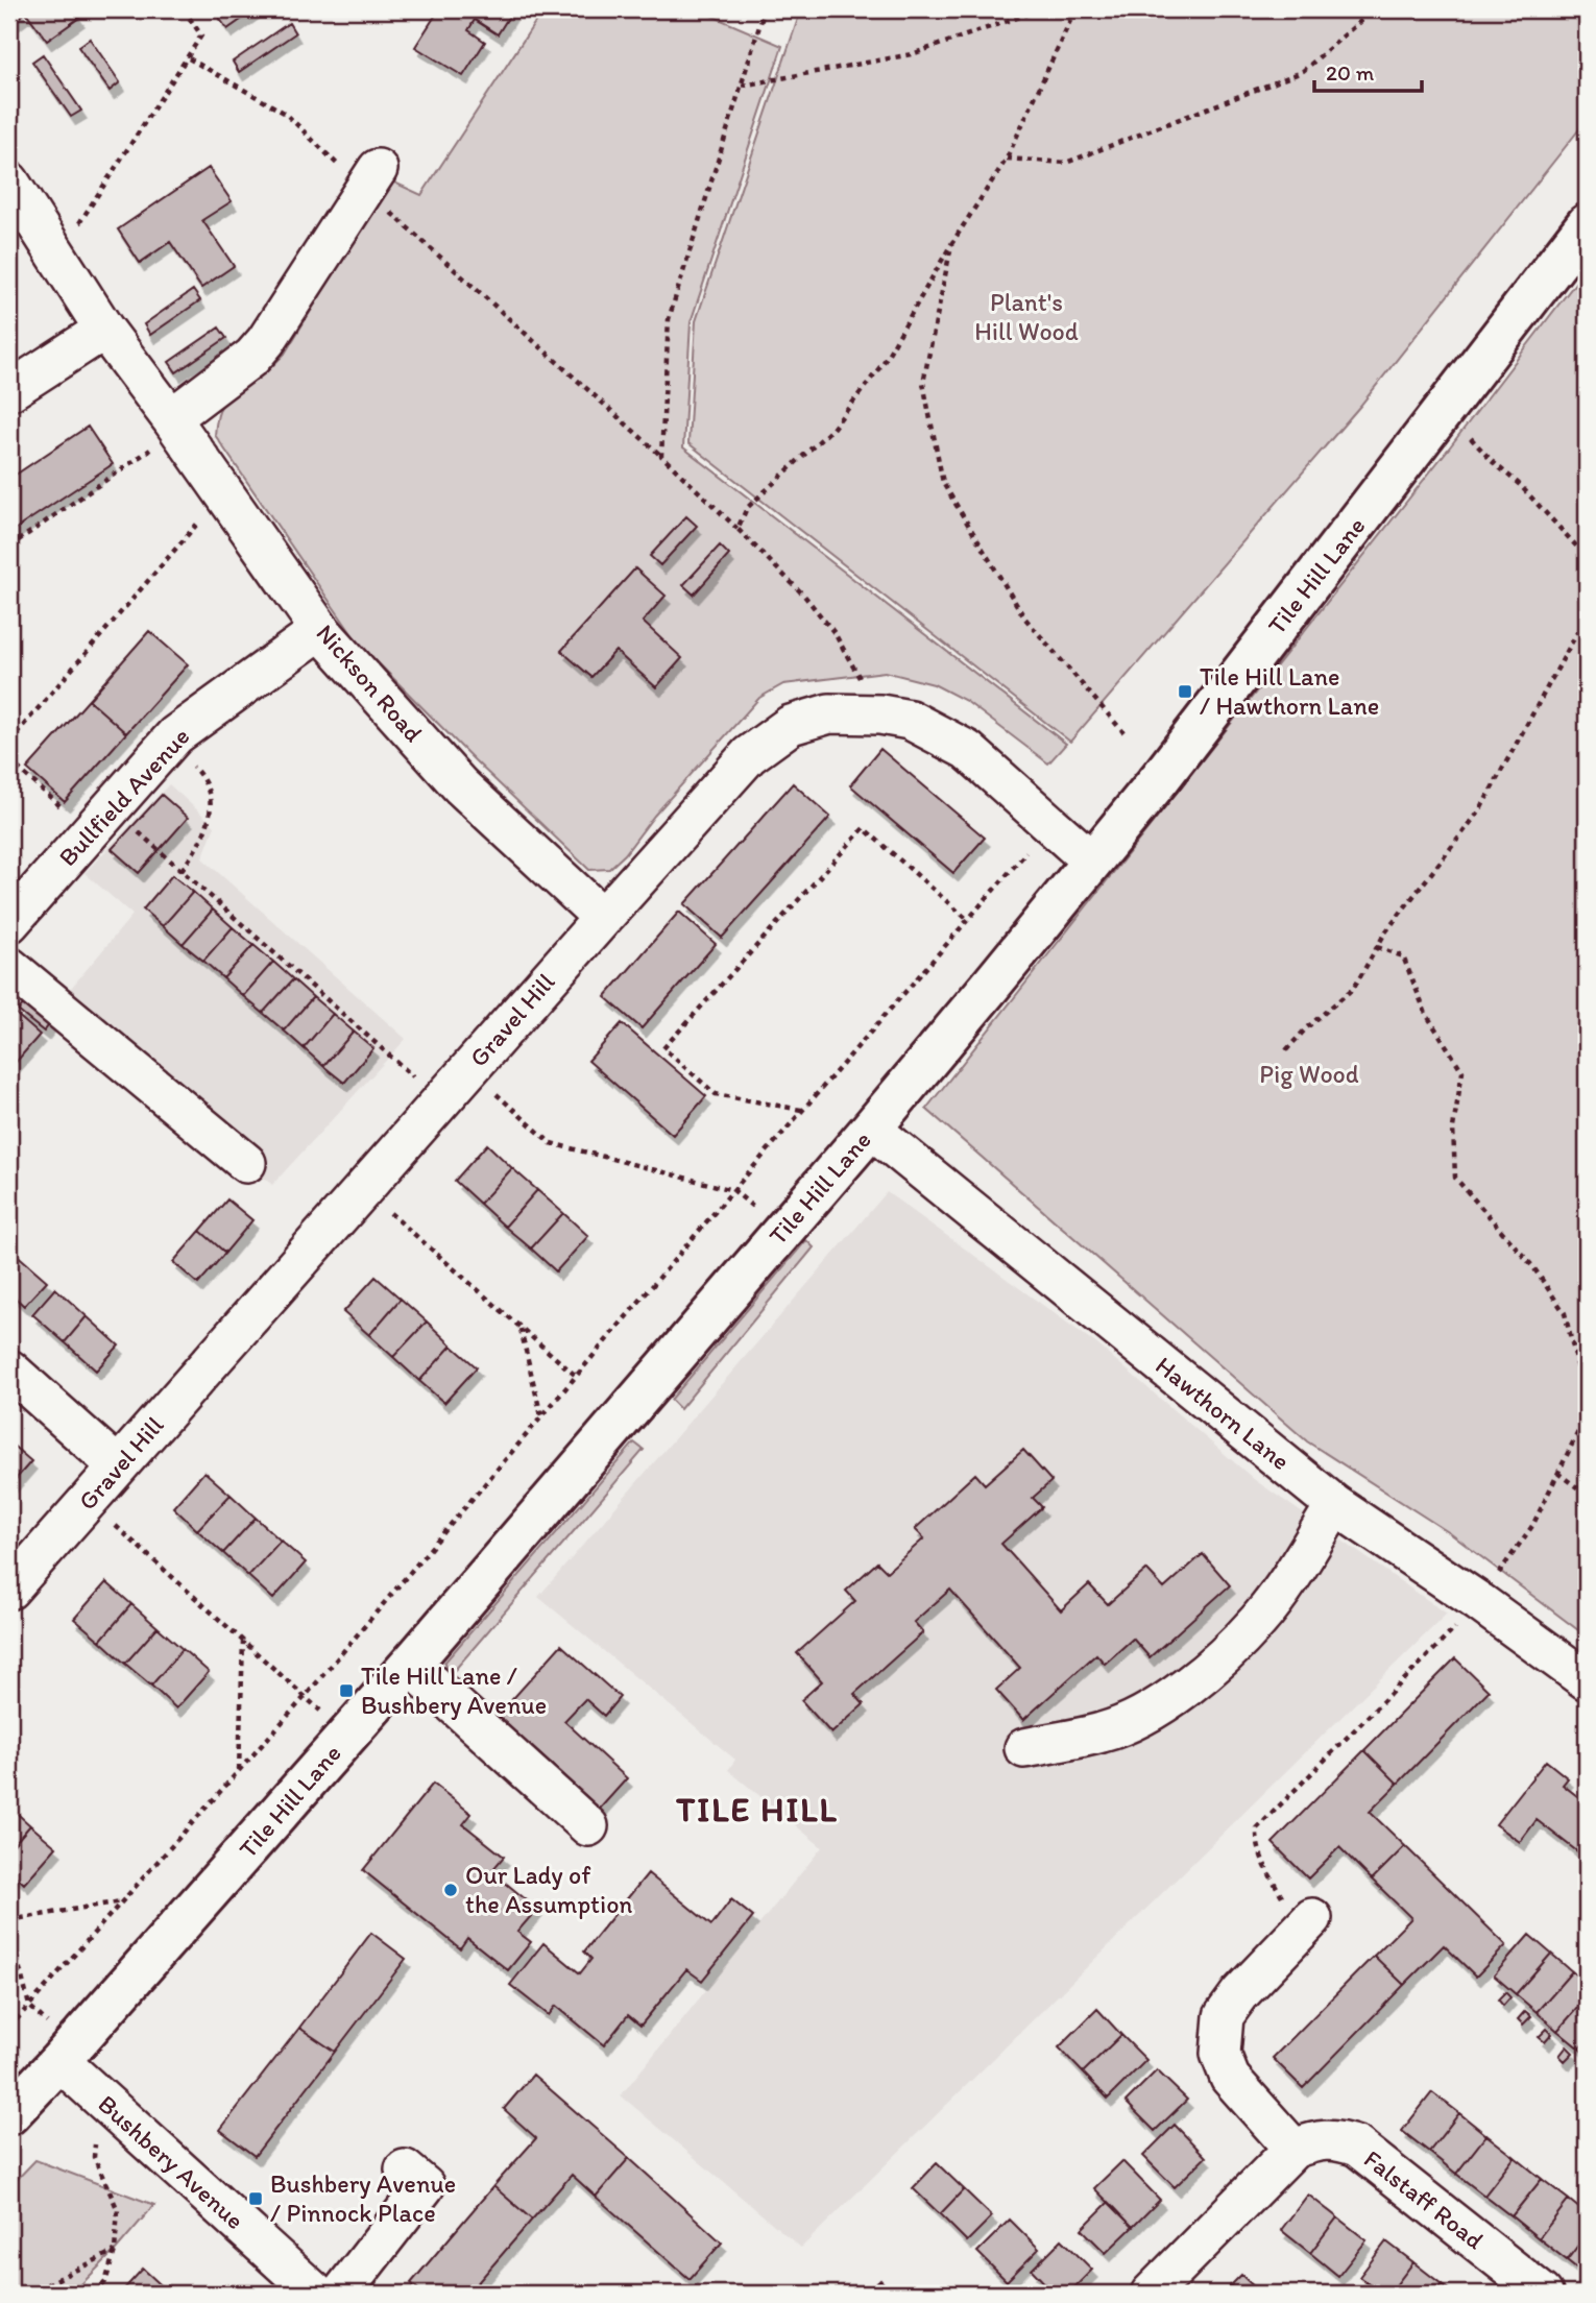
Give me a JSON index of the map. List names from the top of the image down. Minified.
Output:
{"streets":{"main road":["Tile Hill Lane"],"street":["Nickson Road","Bullfield Avenue","Gravel Hill","Hawthorn Lane","Bushbery Avenue","Falstaff Road"]},"crossings":[["Tile Hill Lane","Gravel Hill"],["Tile Hill Lane","Hawthorn Lane"],["Tile Hill Lane","Bushbery Avenue"],["Nickson Road","Bullfield Avenue"],["Nickson Road","Gravel Hill"]],"districts":["TILE HILL"],"parks":["Plant's Hill Wood","Pig Wood"],"places":{"transit":["Tile Hill Lane / Hawthorn Lane","Tile Hill Lane / Bushbery Avenue","Bushbery Avenue / Pinnock Place"],"other":["Our Lady of the Assumption"]},"scale_bar":"20 m"}
